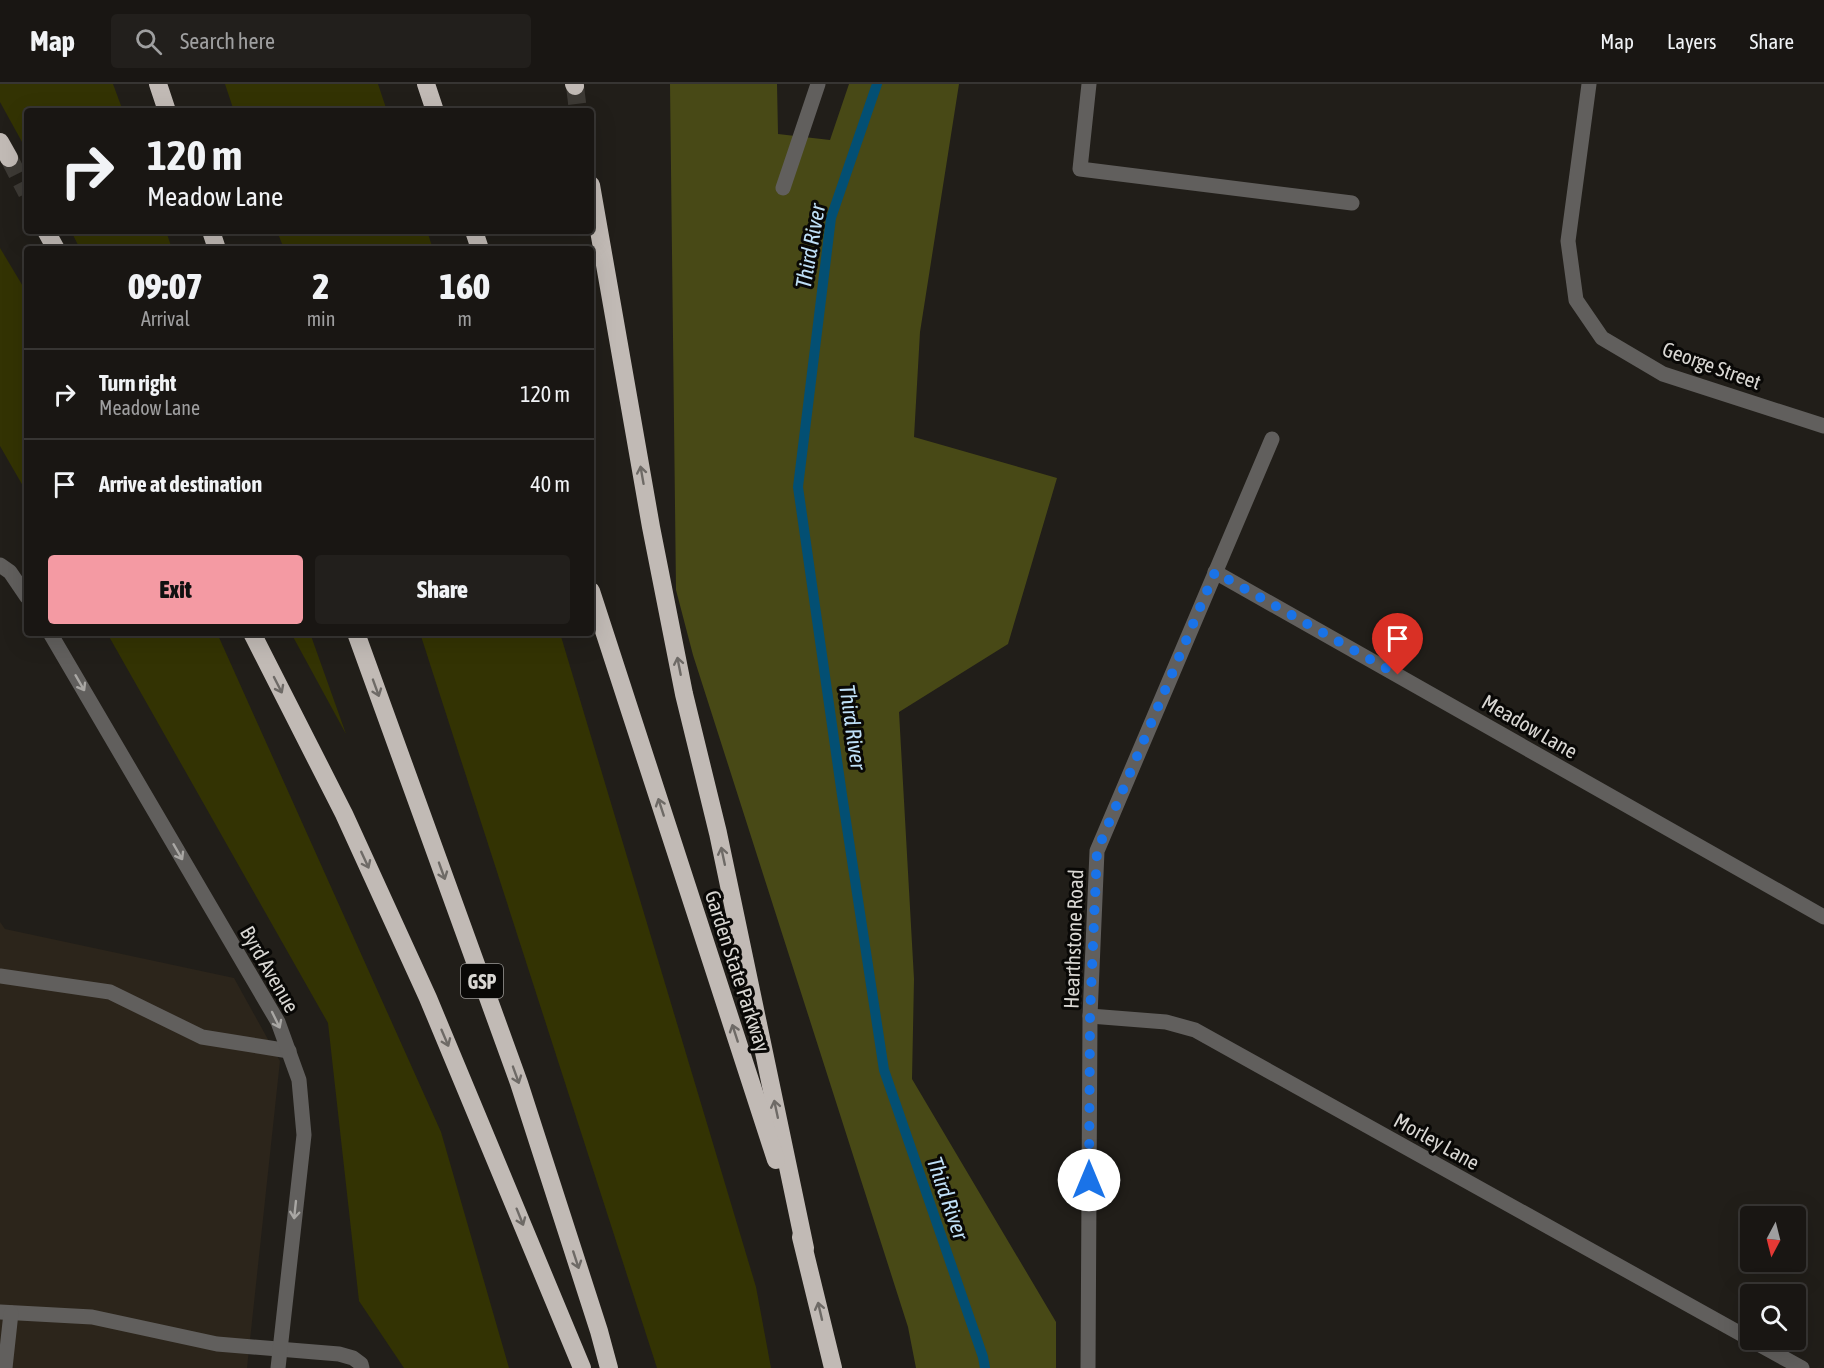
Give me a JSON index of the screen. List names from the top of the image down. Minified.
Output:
{"streets":{"highway":["Garden State Parkway","GSP"],"street":["George Street","Meadow Lane","Hearthstone Road","Byrd Avenue","Morley Lane"]},"crossings":[["Meadow Lane","Hearthstone Road"],["Hearthstone Road","Morley Lane"]],"one_way":["Byrd Avenue"],"water":["Third River"],"north":"bottom","page":{"header":"Map","search":"Search here","nav":["Map","Layers","Share"],"turn":["120 m","Meadow Lane"],"eta":["09:07","Arrival","2","min","160","m"],"list":[{"name":"Turn right","note":"Meadow Lane","value":"120 m"},{"name":"Arrive at destination","value":"40 m"}],"buttons":["Exit","Share"]}}
